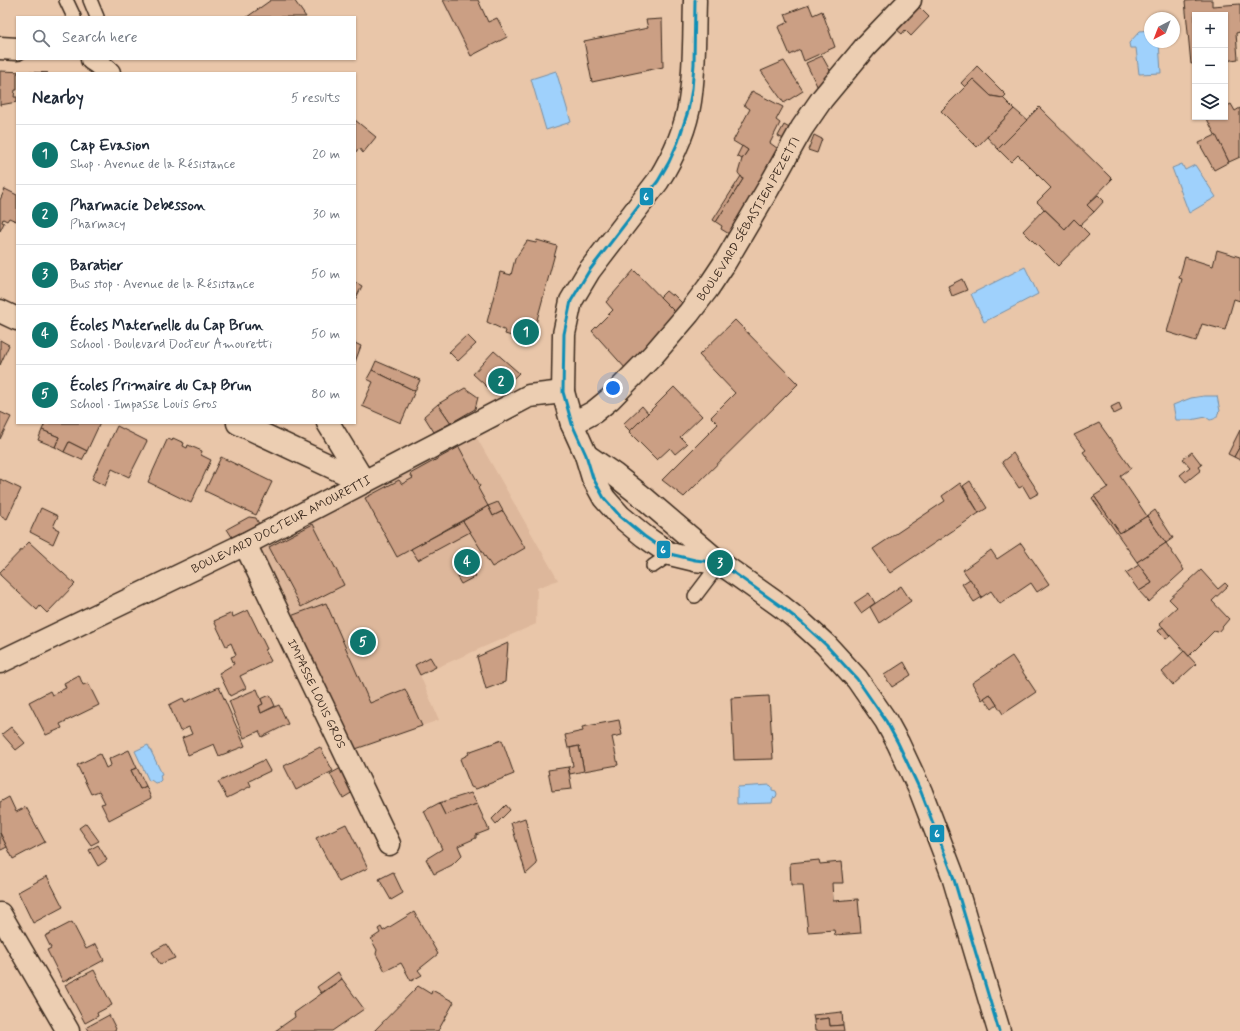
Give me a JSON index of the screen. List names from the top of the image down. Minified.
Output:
{"streets":{"street":["BOULEVARD SÉBASTIEN PEZETTI","BOULEVARD DOCTEUR AMOURETTI","IMPASSE LOUIS GROS"]},"crossings":[["BOULEVARD DOCTEUR AMOURETTI","IMPASSE LOUIS GROS"]],"lines":["transit line 6"],"north":"bottom left","page":{"map_buttons":["+","−"],"search":"Search here","heading":["Nearby","5 results"],"list":[{"mark":"1","name":"Cap Evasion","note":"Shop · Avenue de la Résistance","value":"20 m"},{"mark":"2","name":"Pharmacie Debesson","note":"Pharmacy","value":"30 m"},{"mark":"3","name":"Baratier","note":"Bus stop · Avenue de la Résistance","value":"50 m"},{"mark":"4","name":"Écoles Maternelle du Cap Brun","note":"School · Boulevard Docteur Amouretti","value":"50 m"},{"mark":"5","name":"Écoles Primaire du Cap Brun","note":"School · Impasse Louis Gros","value":"80 m"}],"pins":["1","2","4","3","5"]}}
